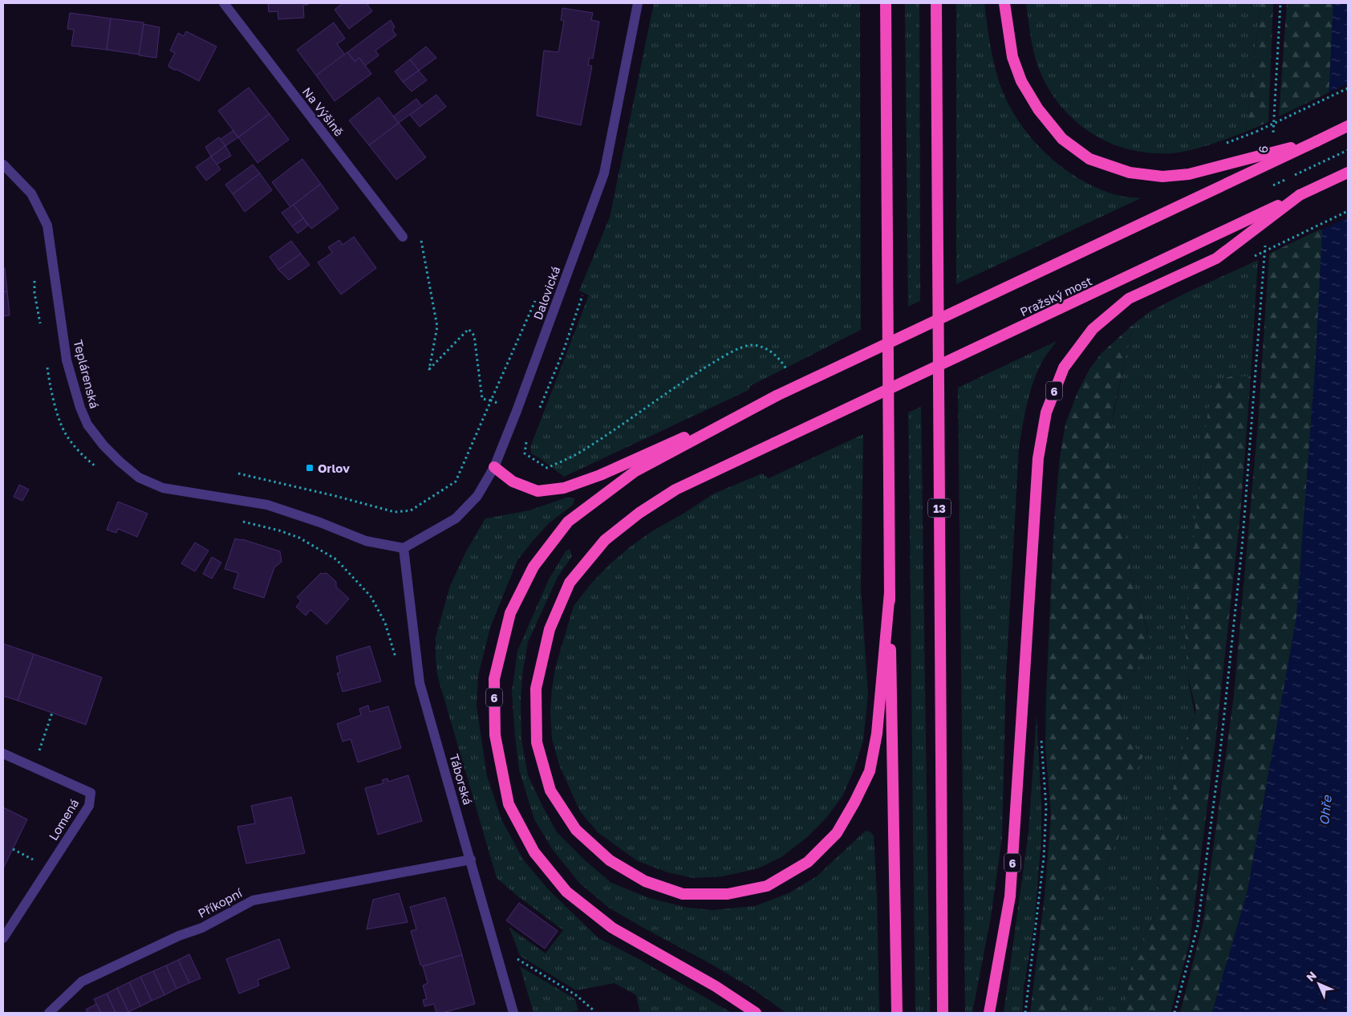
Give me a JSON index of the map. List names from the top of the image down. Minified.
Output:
{"streets":{"highway":["6","Pražský most","13"],"street":["Na Výšině","Dalovická","Teplárenská","Táborská","Lomená","Příkopní"]},"crossings":[["6","Pražský most"],["Dalovická","Teplárenská"],["Dalovická","Táborská"],["Teplárenská","Táborská"],["Táborská","Příkopní"]],"water":["Ohře"],"places":{"transit":["Orlov"]},"north":"top left"}
